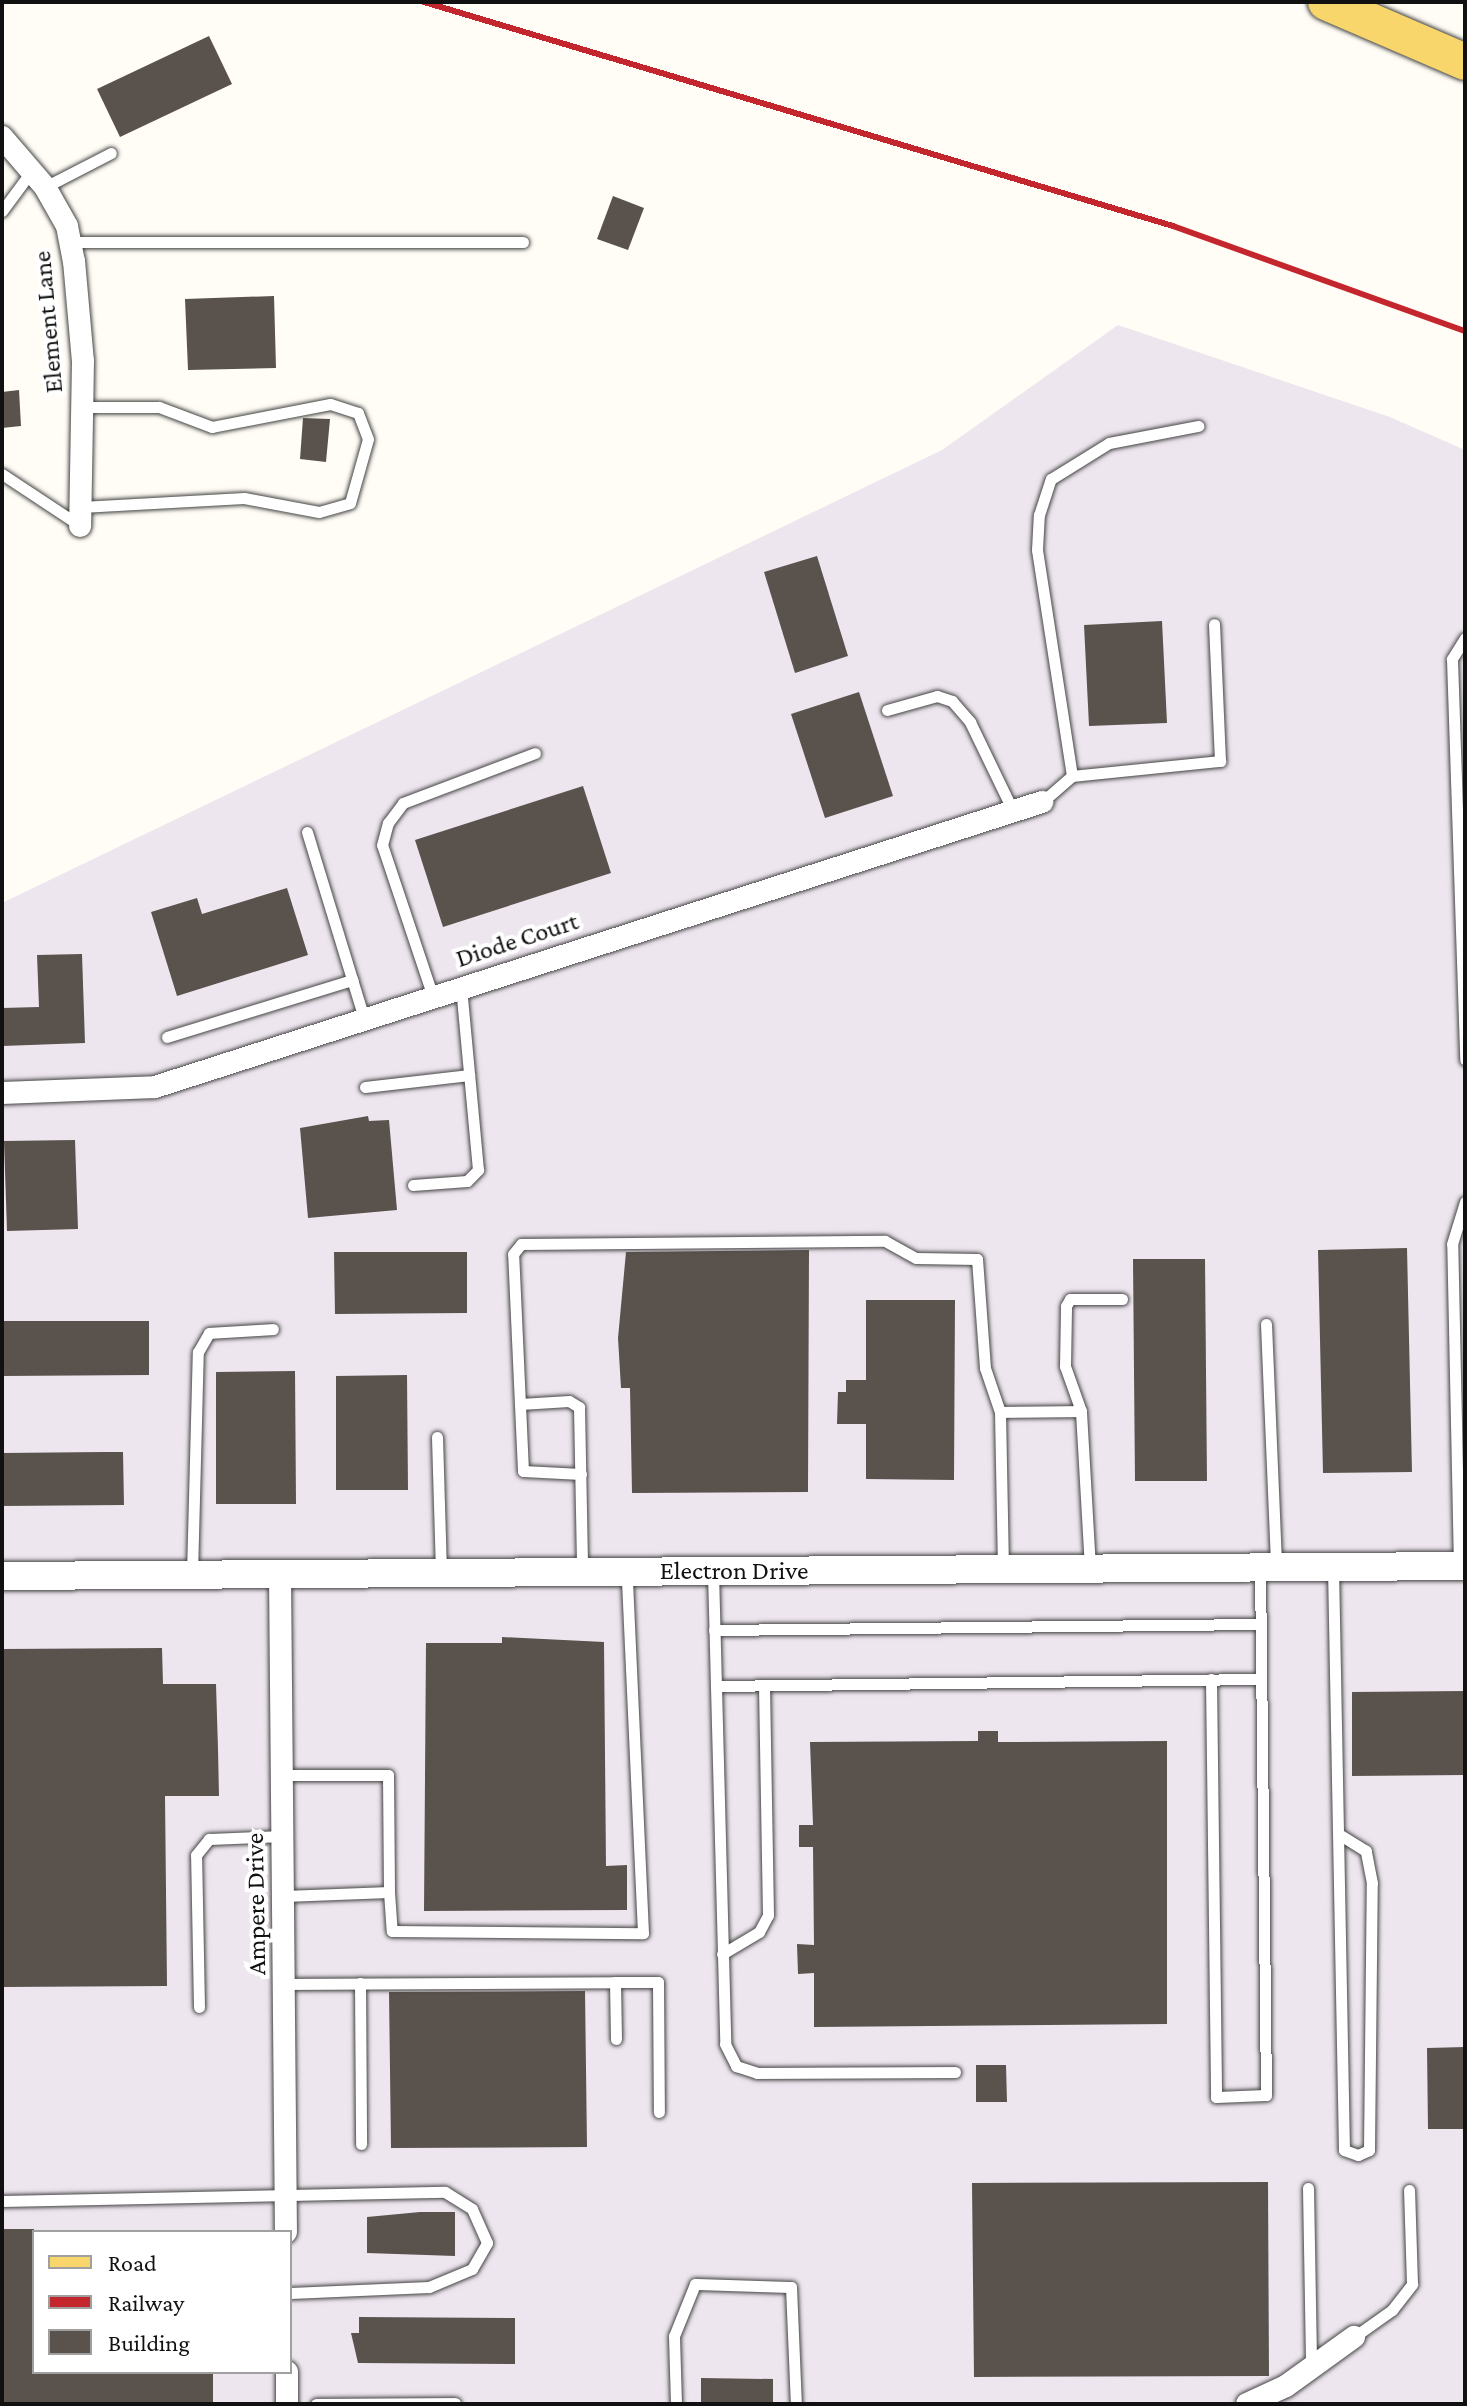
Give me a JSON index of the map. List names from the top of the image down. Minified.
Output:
{"streets":{"street":["Element Lane","Diode Court","Electron Drive","Ampere Drive"]},"crossings":[["Electron Drive","Ampere Drive"]],"legend":["Road","Railway","Building"]}
